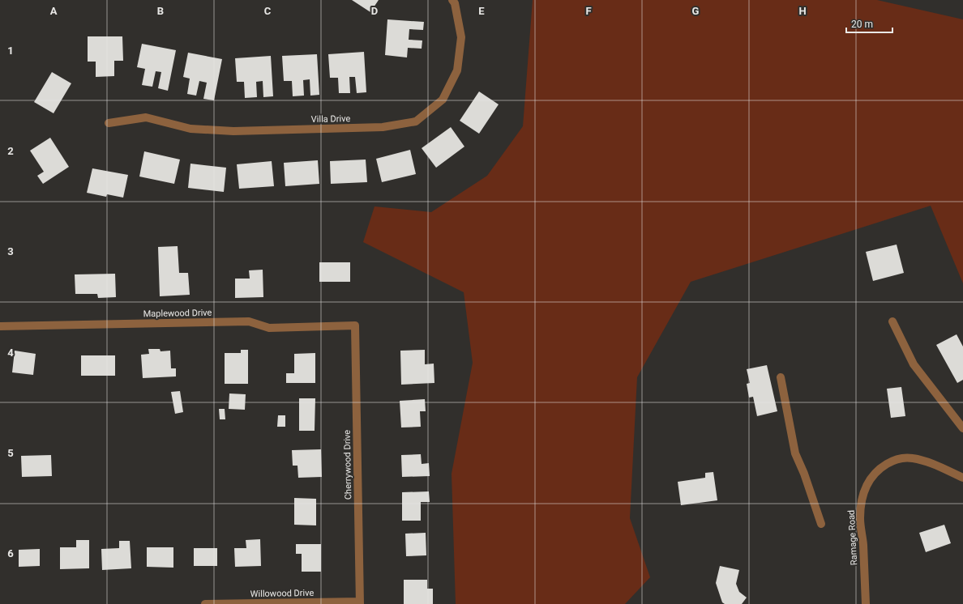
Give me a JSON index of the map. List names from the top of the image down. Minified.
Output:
{"streets":{"street":["Villa Drive","Maplewood Drive","Cherrywood Drive","Ramage Road","Willowood Drive"]},"crossings":[["Maplewood Drive","Cherrywood Drive"],["Cherrywood Drive","Willowood Drive"]],"scale_bar":"20 m","grid":{"columns":["A","B","C","D","E","F","G","H"],"rows":["1","2","3","4","5","6"]}}
